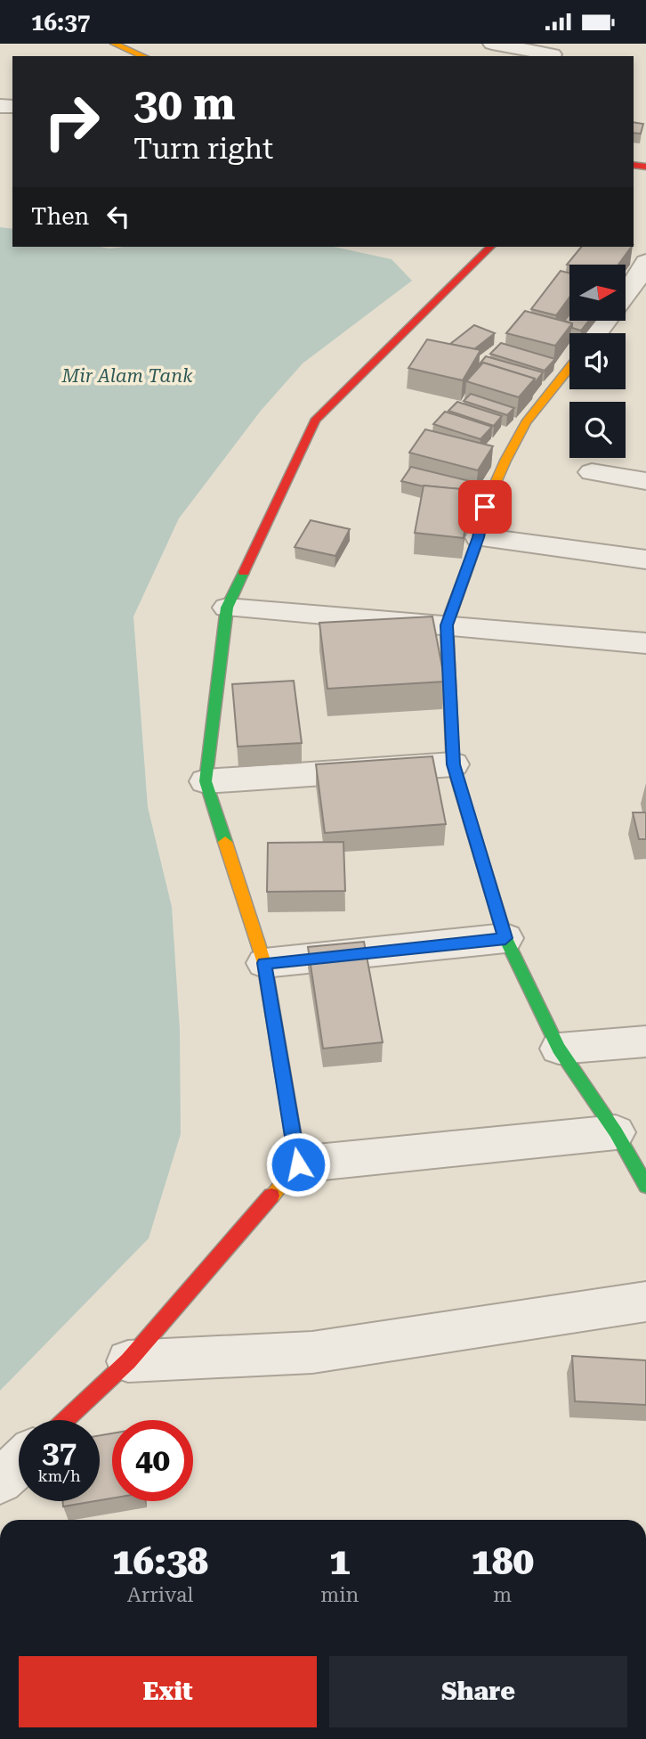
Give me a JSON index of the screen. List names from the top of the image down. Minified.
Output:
{"water":["Mir Alam Tank"],"north":"right","page":{"status":"16:37","turn":["30 m","Turn right"],"then":"Then","speed":"37 km/h","limit":"40","eta":["16:38","Arrival","1","min","180","m"],"buttons":["Exit","Share"]}}
